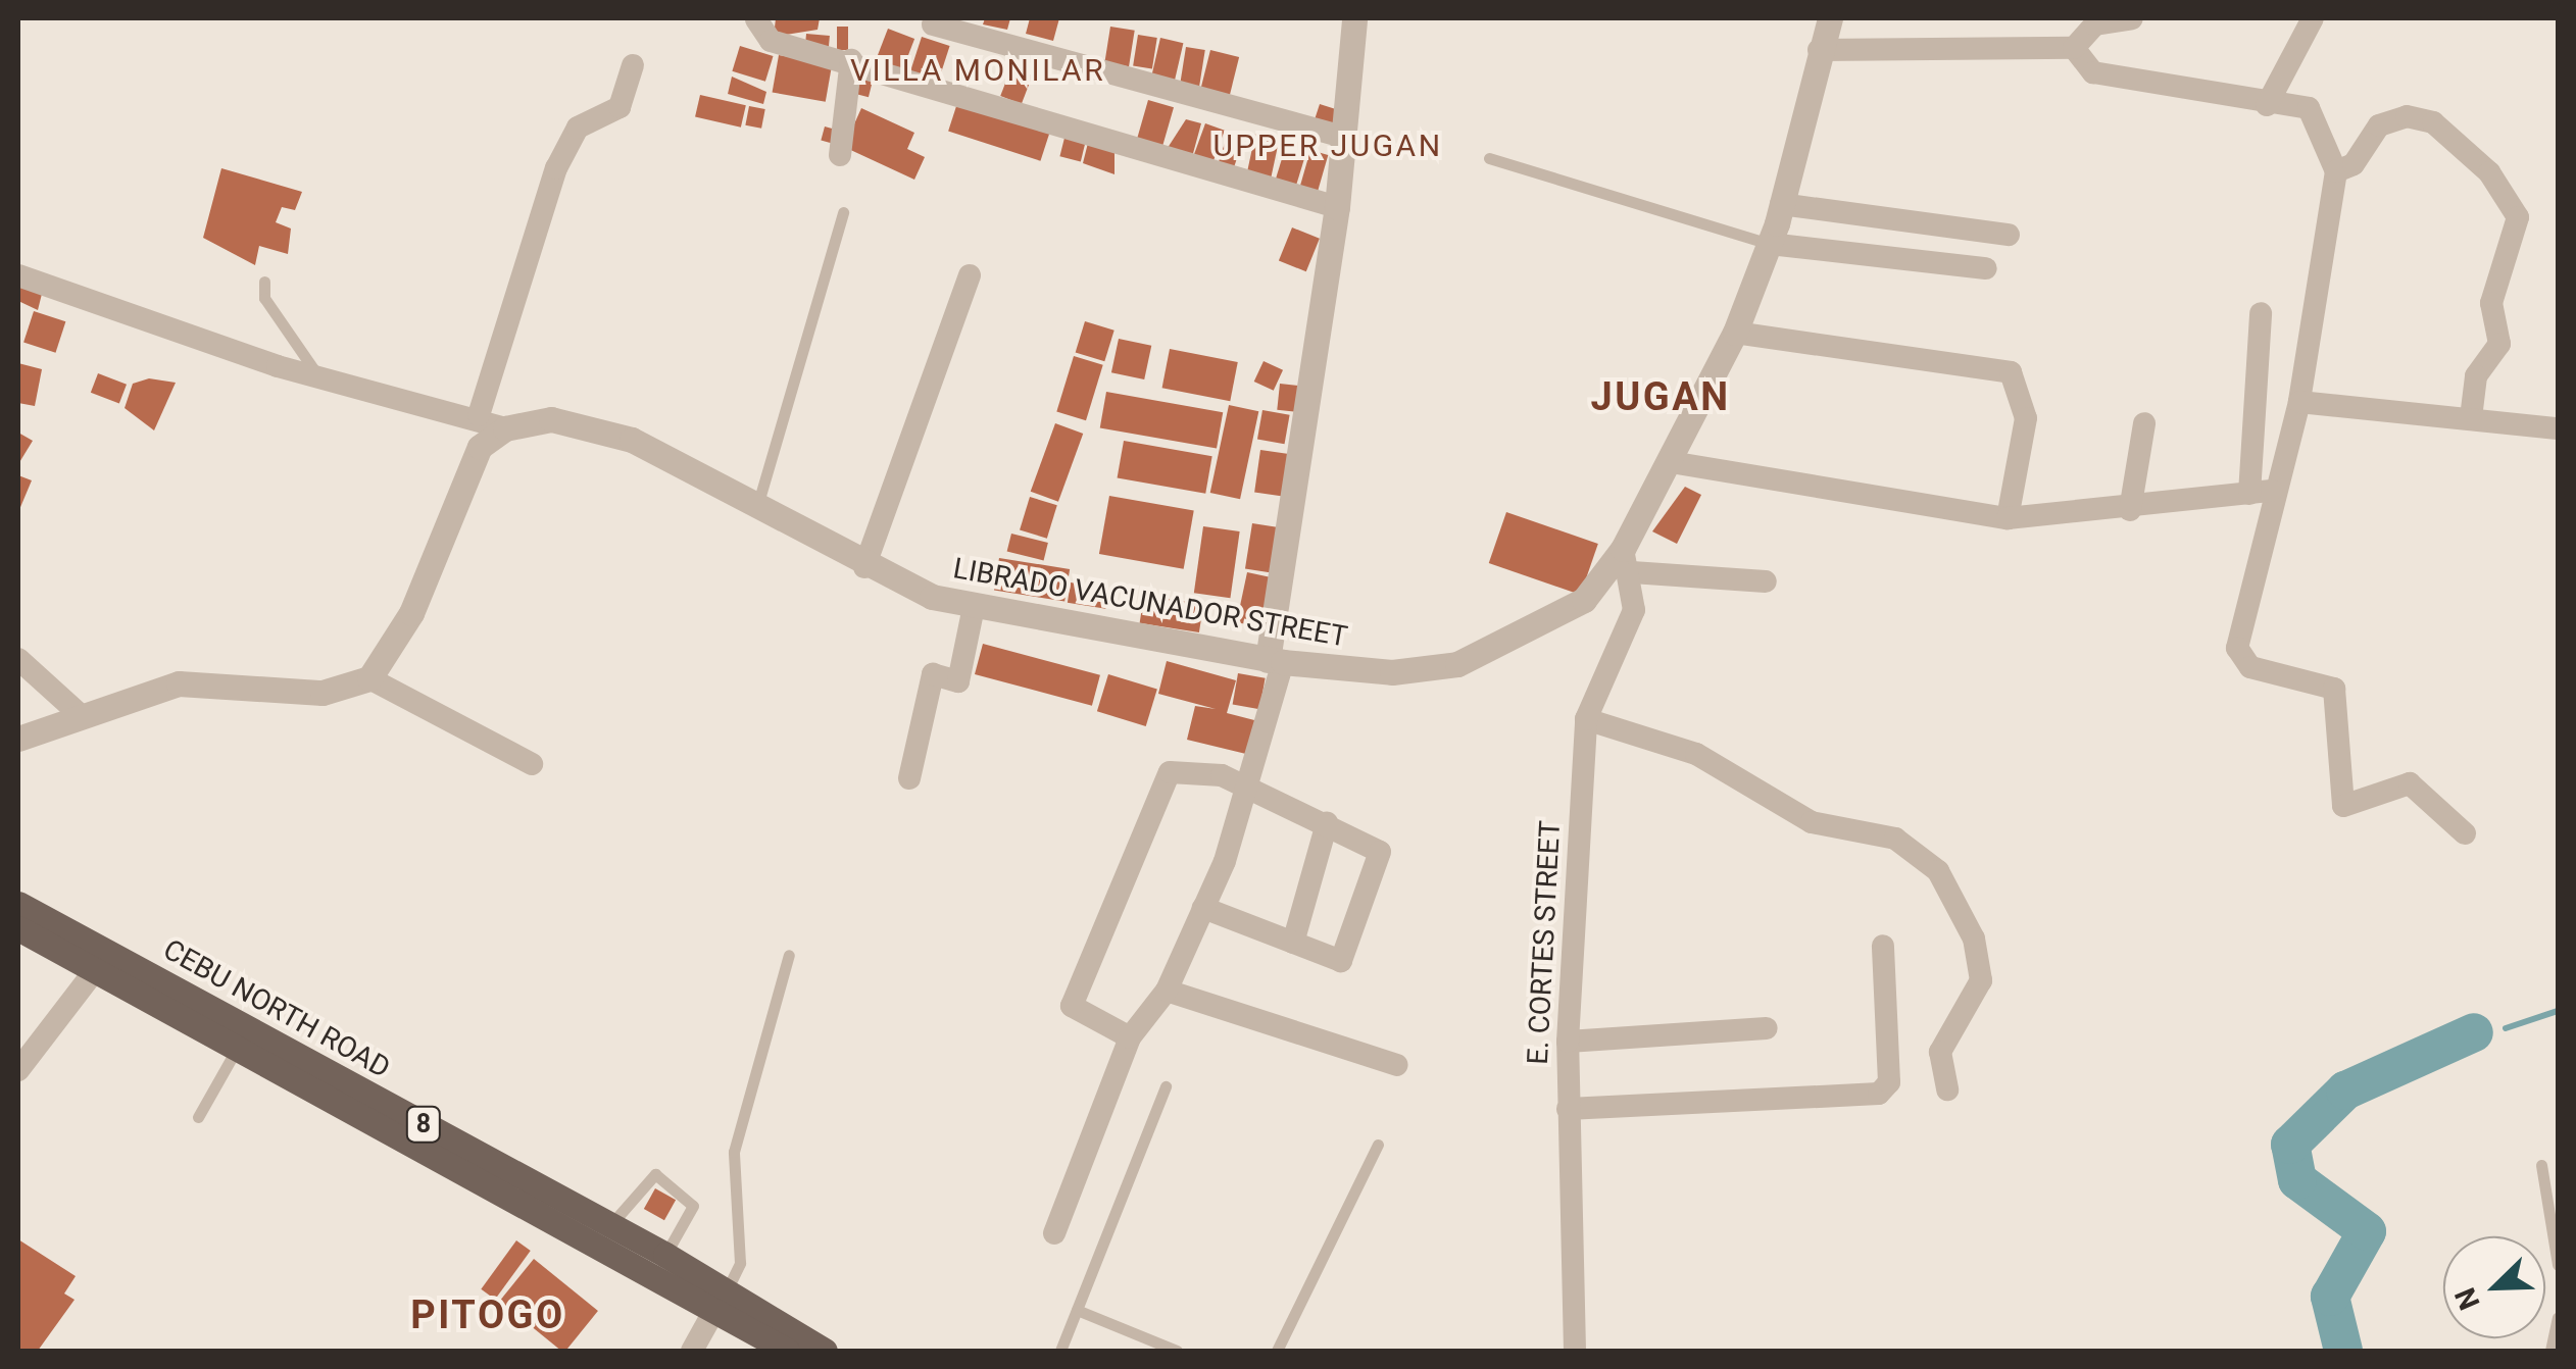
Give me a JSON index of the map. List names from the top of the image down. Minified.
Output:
{"streets":{"main road":["CEBU NORTH ROAD","8"],"street":["LIBRADO VACUNADOR STREET","E. CORTES STREET"]},"crossings":[["LIBRADO VACUNADOR STREET","E. CORTES STREET"]],"districts":["VILLA MONILAR","UPPER JUGAN","JUGAN","PITOGO"],"north":"bottom left"}
